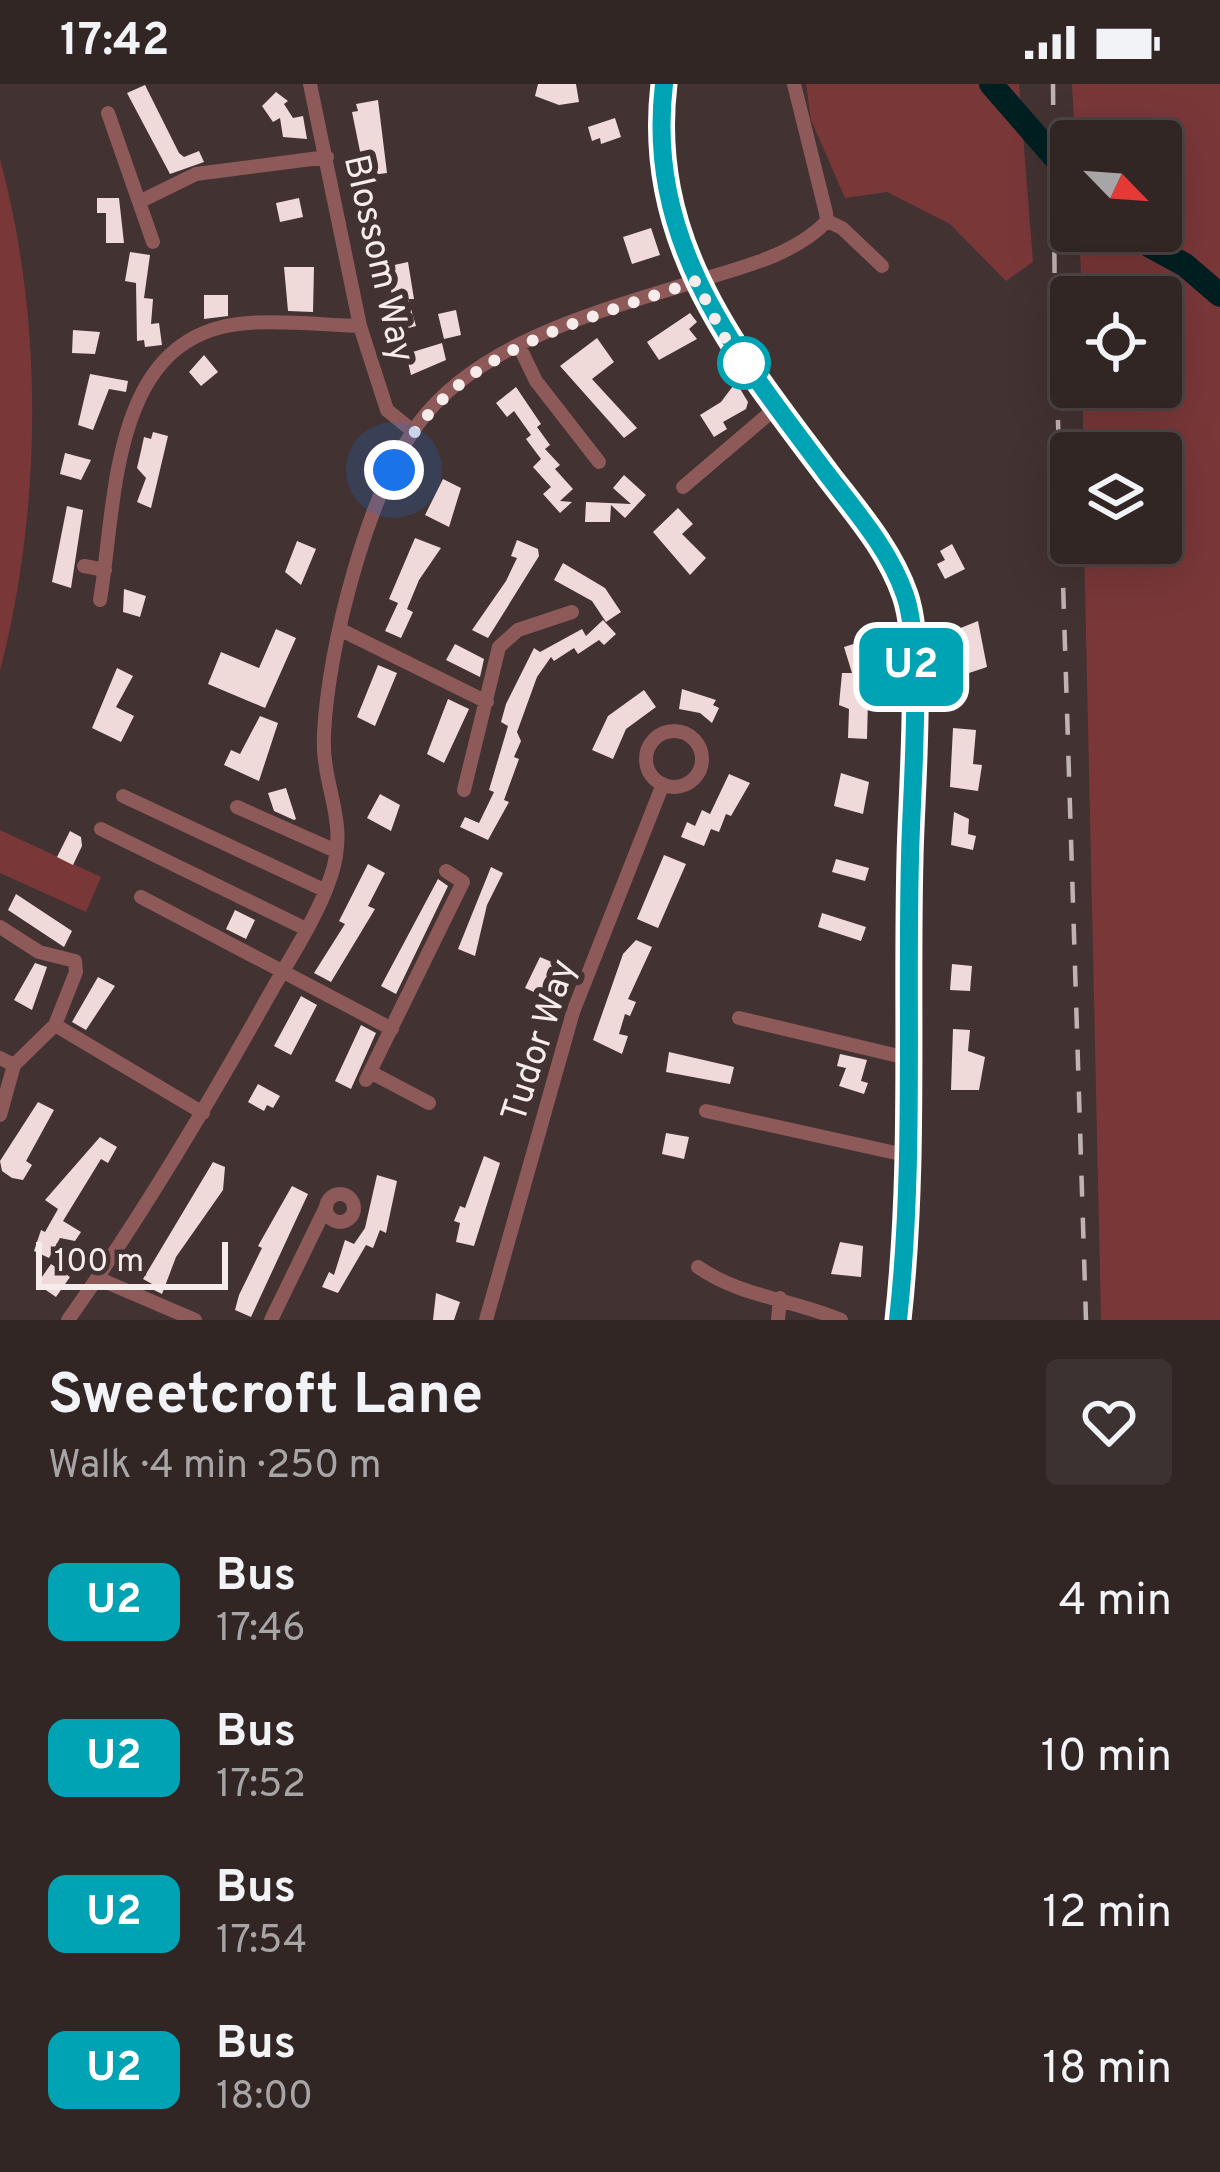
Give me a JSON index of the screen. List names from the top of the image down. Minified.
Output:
{"streets":{"street":["Blossom Way","Tudor Way"]},"lines":["bus line U2"],"scale_bar":"100 m","north":"bottom right","page":{"status":"17:42","on_map":"U2","scale":"100 m","heading":["Sweetcroft Lane","Walk · 4 min · 250 m"],"list":[{"mark":"U2","name":"Bus","note":"17:46","value":"4 min"},{"mark":"U2","name":"Bus","note":"17:52","value":"10 min"},{"mark":"U2","name":"Bus","note":"17:54","value":"12 min"},{"mark":"U2","name":"Bus","note":"18:00","value":"18 min"}]}}
